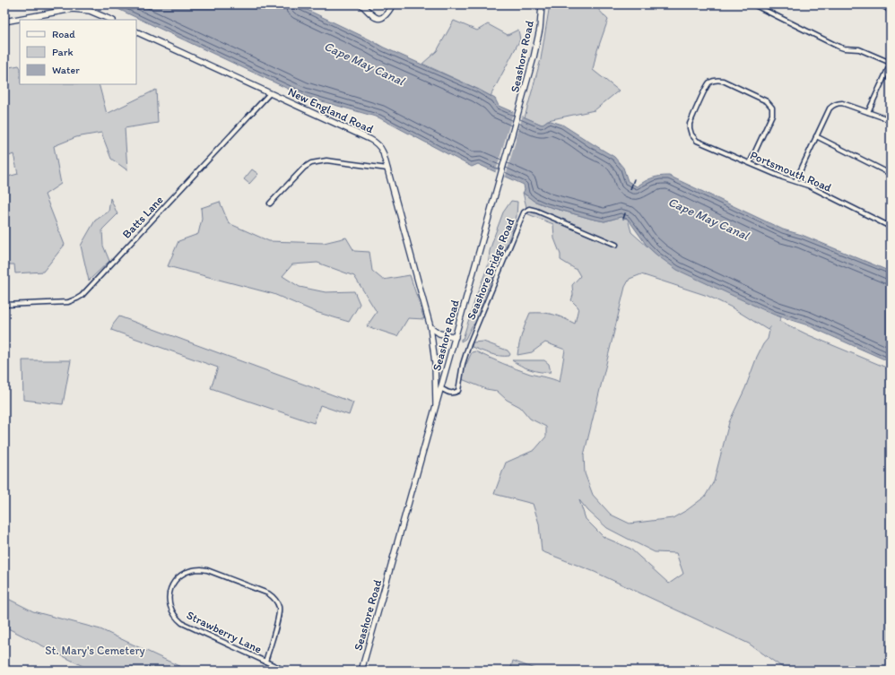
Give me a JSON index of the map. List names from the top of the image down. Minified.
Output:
{"streets":{"street":["Seashore Road","New England Road","Portsmouth Road","Batts Lane","Seashore Bridge Road","Strawberry Lane"]},"crossings":[["Seashore Road","New England Road"],["Seashore Road","Seashore Bridge Road"],["New England Road","Batts Lane"]],"water":["Cape May Canal"],"parks":["St. Mary's Cemetery"],"legend":["Road","Park","Water"]}
